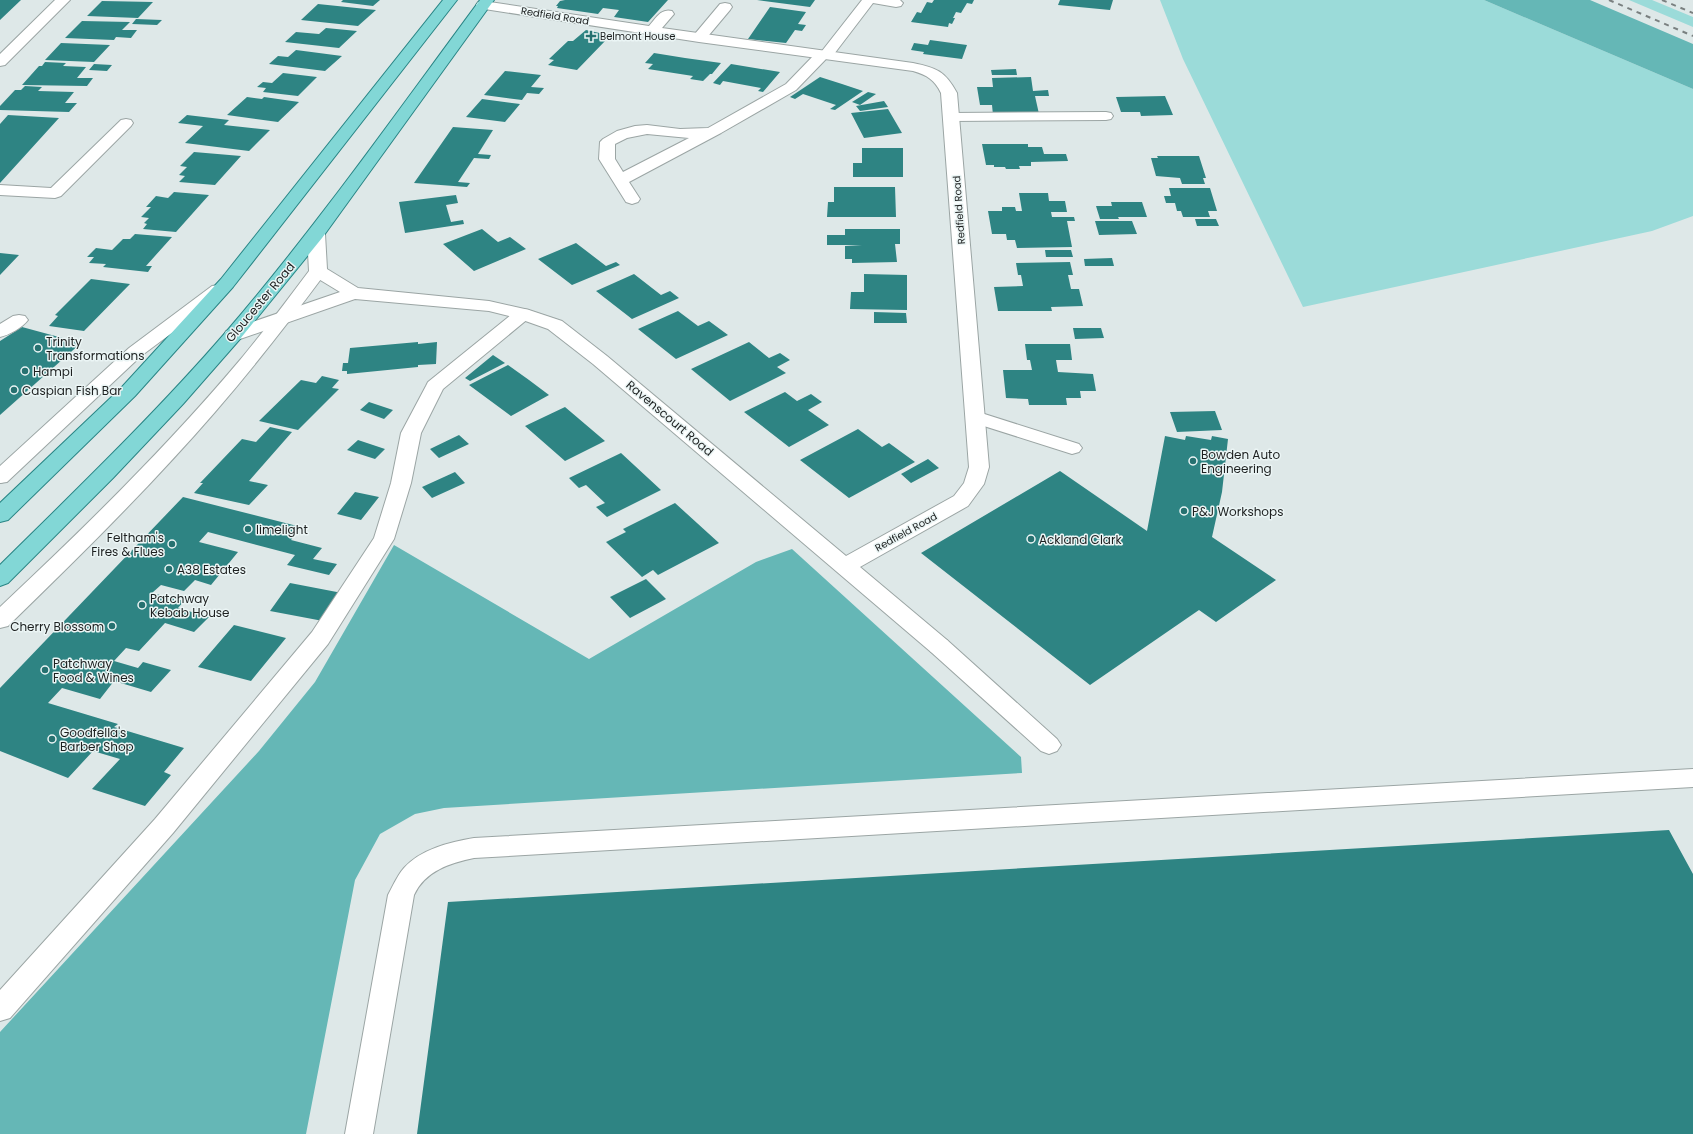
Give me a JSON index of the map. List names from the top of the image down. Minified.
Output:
{"streets":{"main road":["Gloucester Road"],"street":["Redfield Road","Ravenscourt Road"]},"crossings":[["Redfield Road","Gloucester Road"],["Redfield Road","Ravenscourt Road"],["Gloucester Road","Ravenscourt Road"]],"places":{"health":["Belmont House"],"other":["Trinity Transformations","Hampi","Caspian Fish Bar","Bowden Auto Engineering","P&J Workshops","limelight","Ackland Clark","Feltham's Fires & Flues","A38 Estates","Patchway Kebab House","Cherry Blossom","Patchway Food & Wines","Goodfella's Barber Shop"]}}
